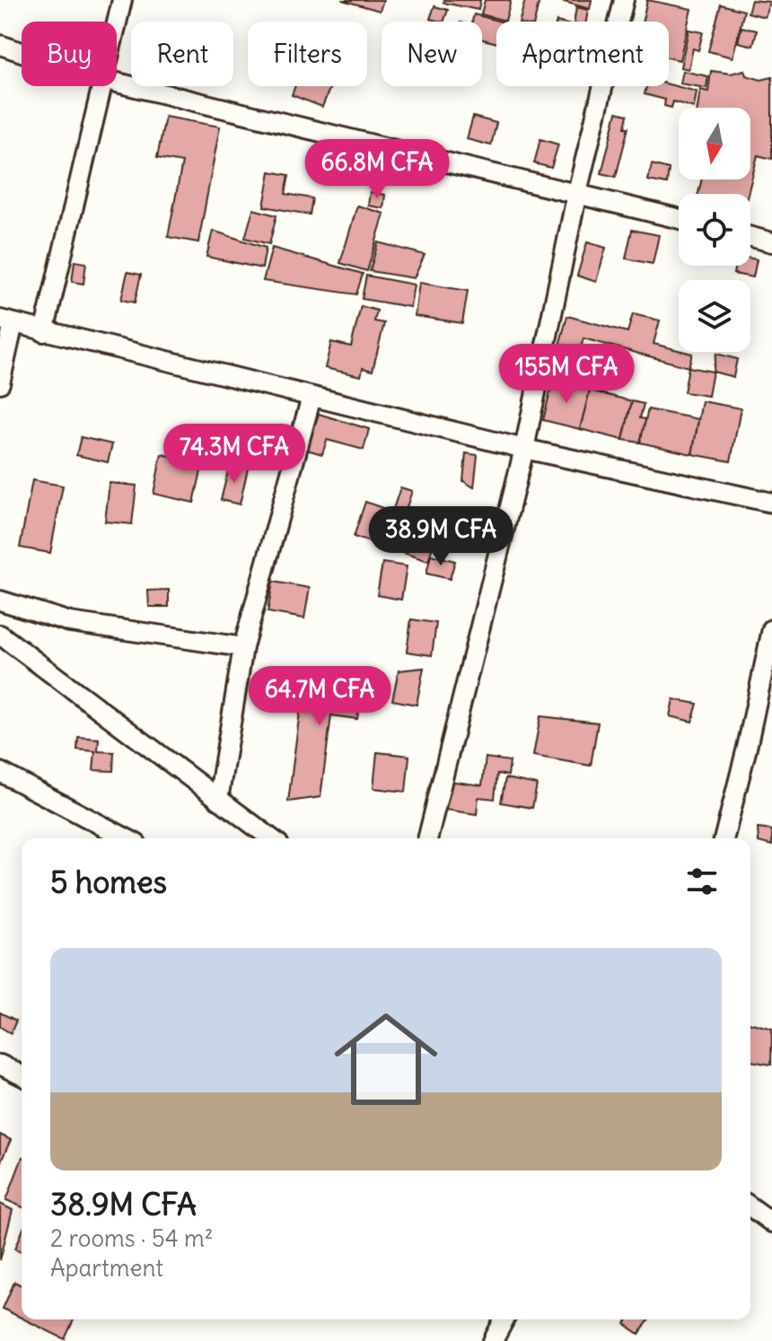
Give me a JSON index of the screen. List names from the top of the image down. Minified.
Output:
{"north":"bottom","page":{"chip":["Buy","Rent","Filters","New","Apartment"],"price":["66.8M CFA","155M CFA","74.3M CFA","38.9M CFA","64.7M CFA"],"heading":"5 homes","list":[{"name":"38.9M CFA","note":"2 rooms · 54 m² · Apartment"}]}}
